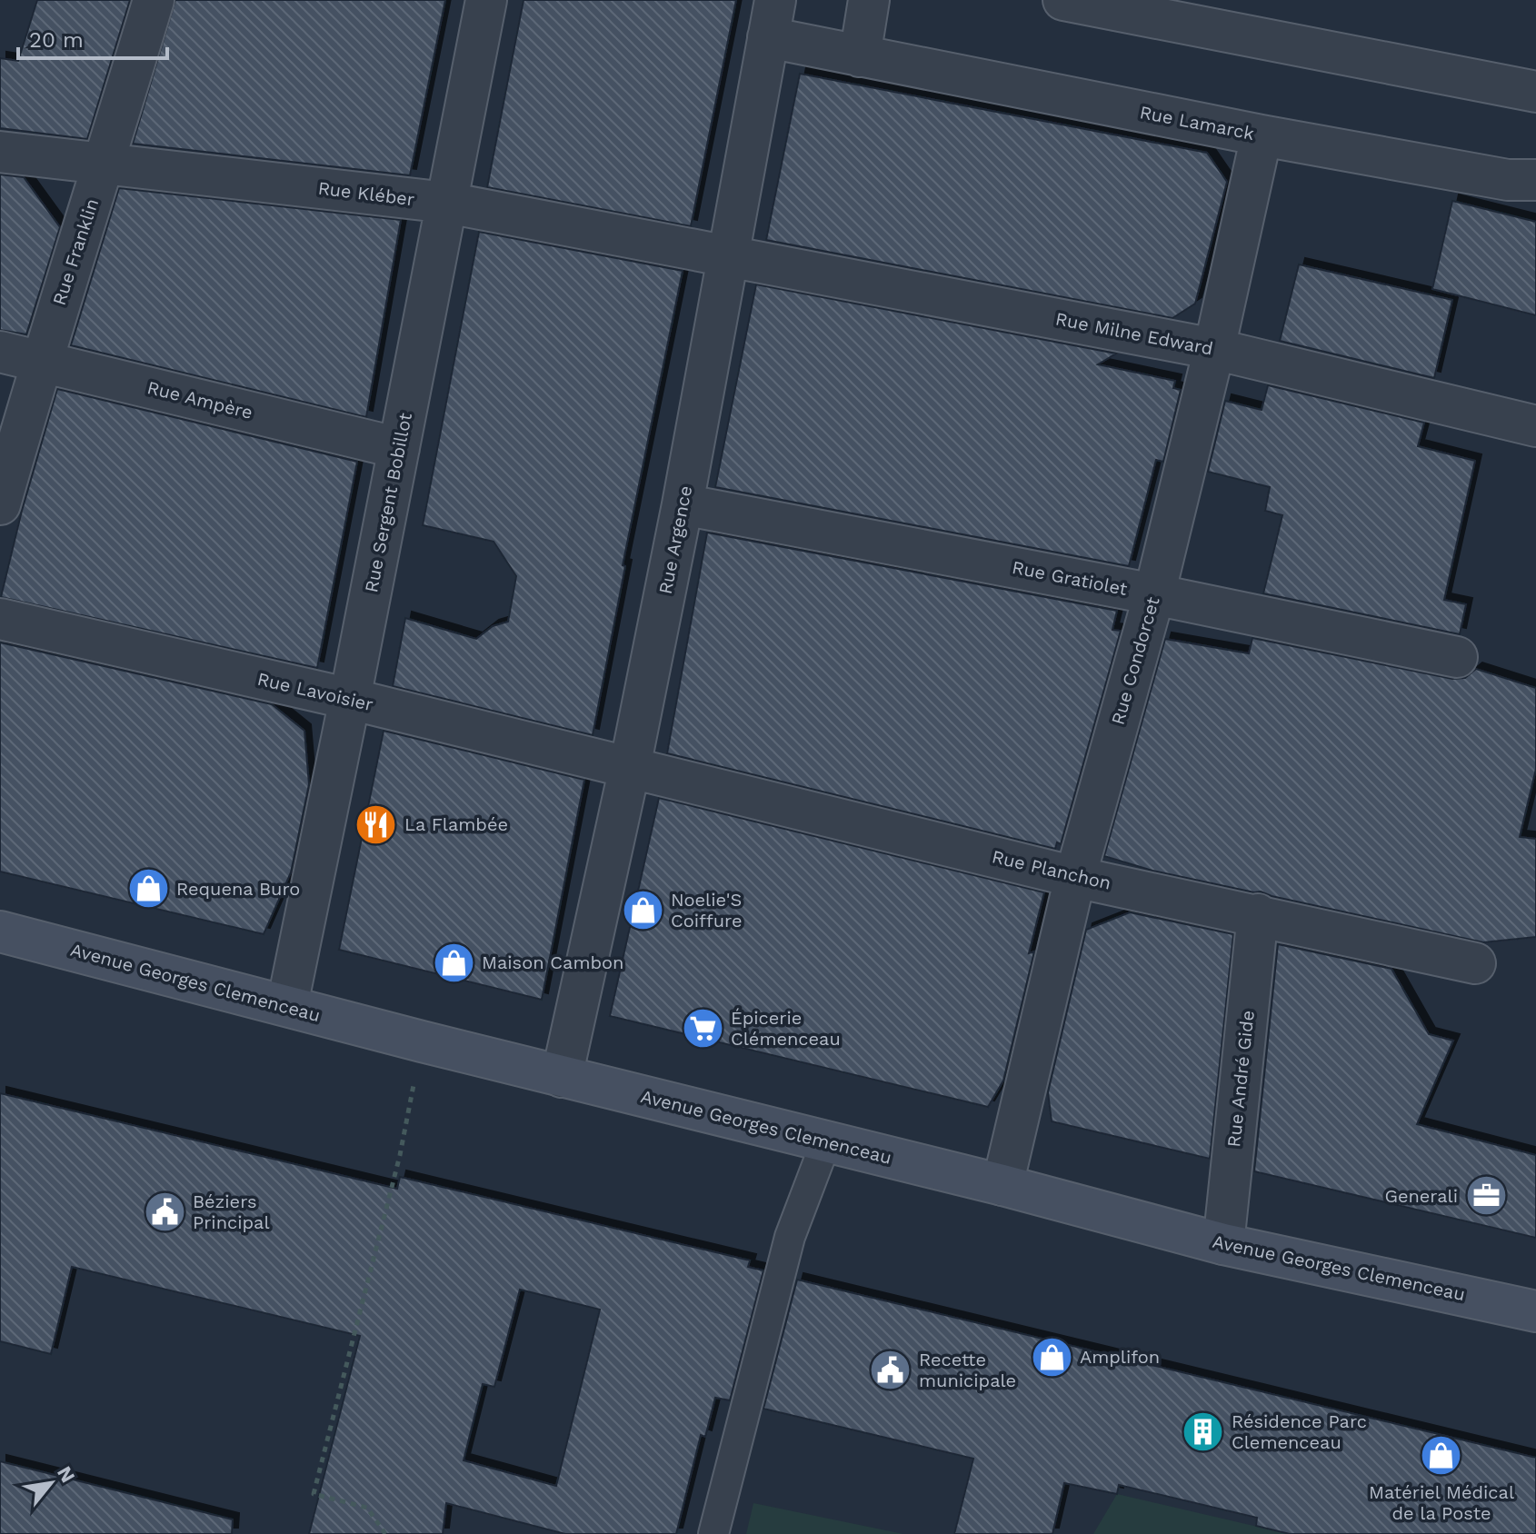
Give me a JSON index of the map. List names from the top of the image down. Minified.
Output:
{"streets":{"main road":["Avenue Georges Clemenceau"],"street":["Rue Lamarck","Rue Kléber","Rue Franklin","Rue Milne Edward","Rue Ampère","Rue Sergent Bobillot","Rue Argence","Rue Gratiolet","Rue Condorcet","Rue Lavoisier","Rue Planchon","Rue André Gide"]},"crossings":[["Rue Lamarck","Rue Argence"],["Rue Lamarck","Rue Condorcet"],["Rue Kléber","Rue Franklin"],["Rue Kléber","Rue Milne Edward"],["Rue Kléber","Rue Sergent Bobillot"],["Rue Kléber","Rue Argence"],["Rue Franklin","Rue Ampère"],["Rue Milne Edward","Rue Argence"],["Rue Milne Edward","Rue Condorcet"],["Rue Ampère","Rue Sergent Bobillot"],["Rue Sergent Bobillot","Rue Lavoisier"],["Rue Sergent Bobillot","Avenue Georges Clemenceau"],["Rue Argence","Rue Gratiolet"],["Rue Argence","Rue Lavoisier"],["Rue Argence","Rue Planchon"],["Rue Argence","Avenue Georges Clemenceau"],["Rue Gratiolet","Rue Condorcet"],["Rue Condorcet","Rue Planchon"],["Rue Condorcet","Avenue Georges Clemenceau"],["Rue Lavoisier","Rue Planchon"],["Rue Planchon","Rue André Gide"],["Avenue Georges Clemenceau","Rue André Gide"]],"places":{"restaurant":["La Flambée"],"shop":["Requena Buro","Noelie'S Coiffure","Maison Cambon","Amplifon","Matériel Médical de la Poste"],"supermarket":["Épicerie Clémenceau"],"office":["Generali"],"public building":["Béziers Principal","Recette municipale"],"building":["Résidence Parc Clemenceau"]},"scale_bar":"20 m","north":"top right"}
